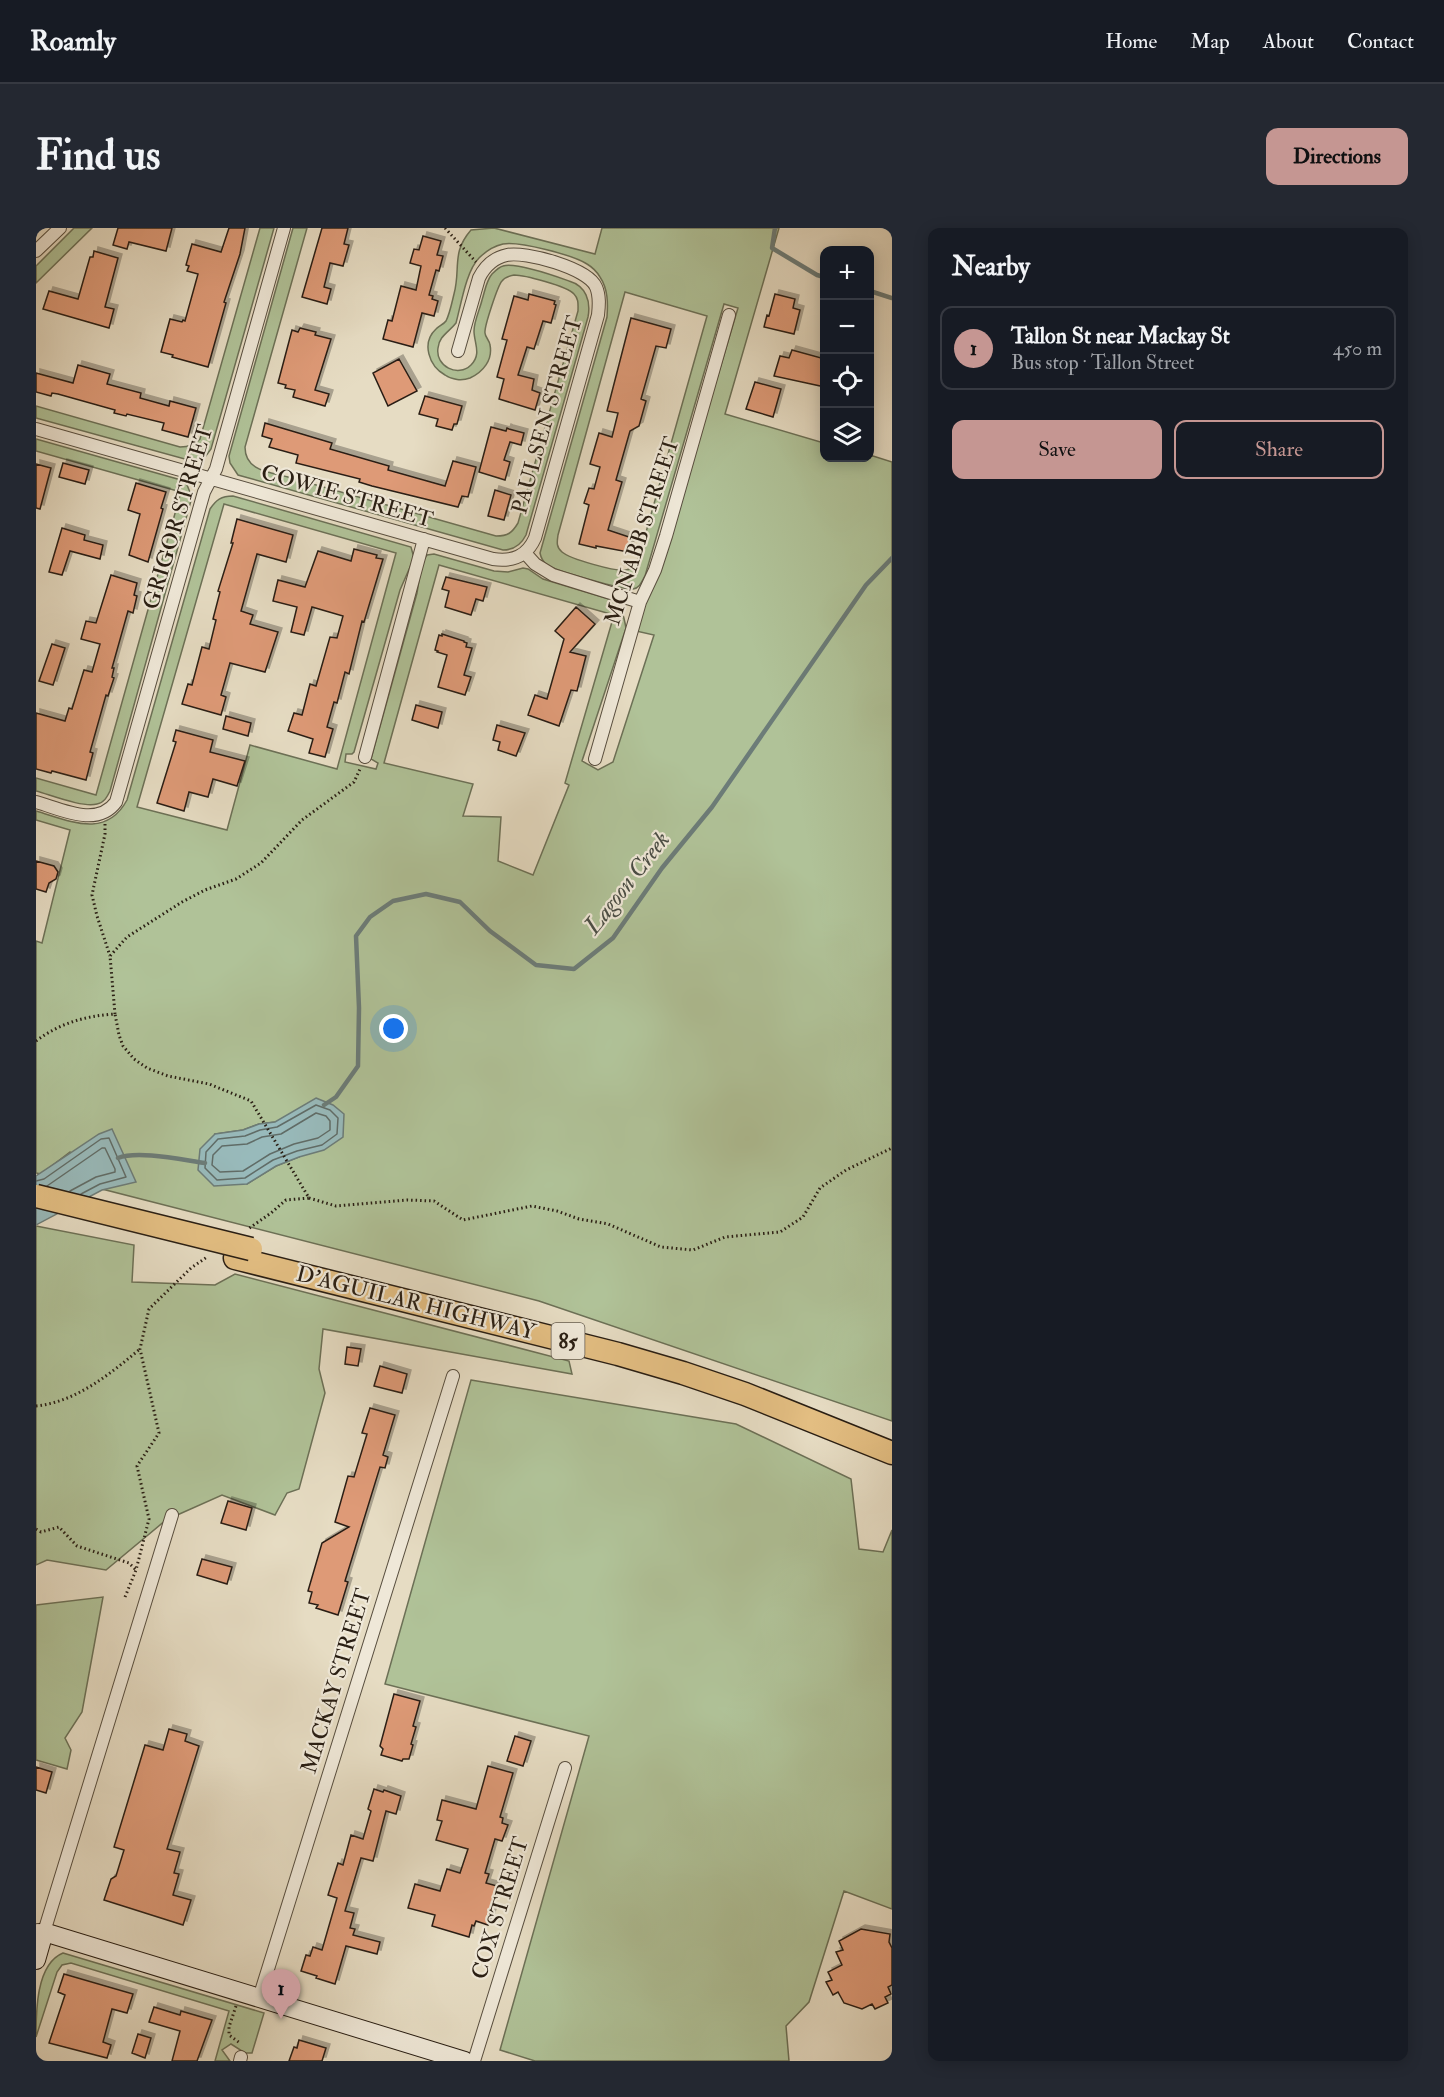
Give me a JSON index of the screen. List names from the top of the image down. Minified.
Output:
{"streets":{"highway":["D'AGUILAR HIGHWAY","85"],"street":["PAULSEN STREET","COWIE STREET","GRIGOR STREET","MCNABB STREET","MACKAY STREET","COX STREET"]},"crossings":[["PAULSEN STREET","COWIE STREET"],["COWIE STREET","GRIGOR STREET"]],"water":["Lagoon Creek"],"page":{"header":"Roamly","nav":["Home","Map","About","Contact"],"buttons":["Directions",["Save","Share"]],"title":"Find us","heading":"Nearby","map_buttons":["+","−"],"list":[{"mark":"1","name":"Tallon St near Mackay St","note":"Bus stop · Tallon Street","value":"450 m"}],"pins":"1"}}
